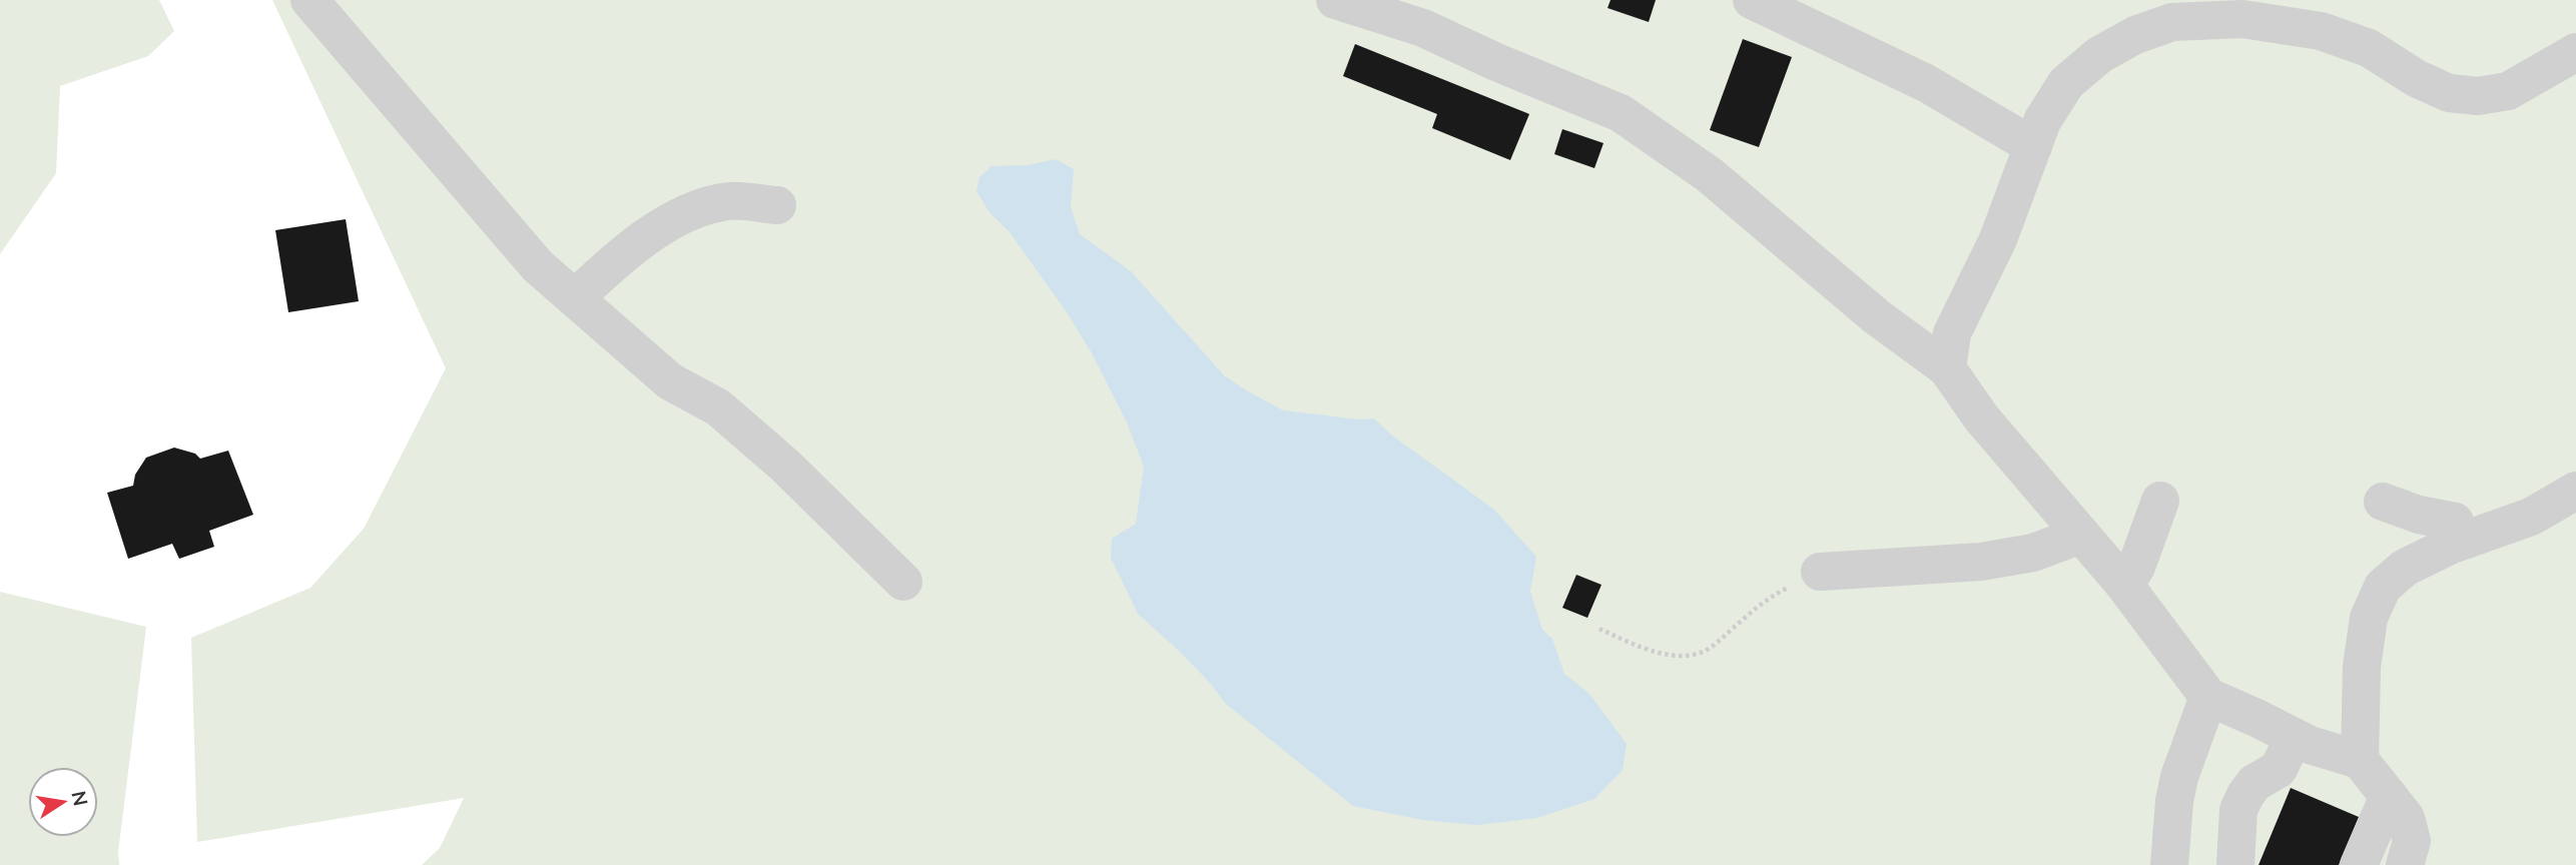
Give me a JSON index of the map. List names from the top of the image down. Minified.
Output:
{"north":"right"}
